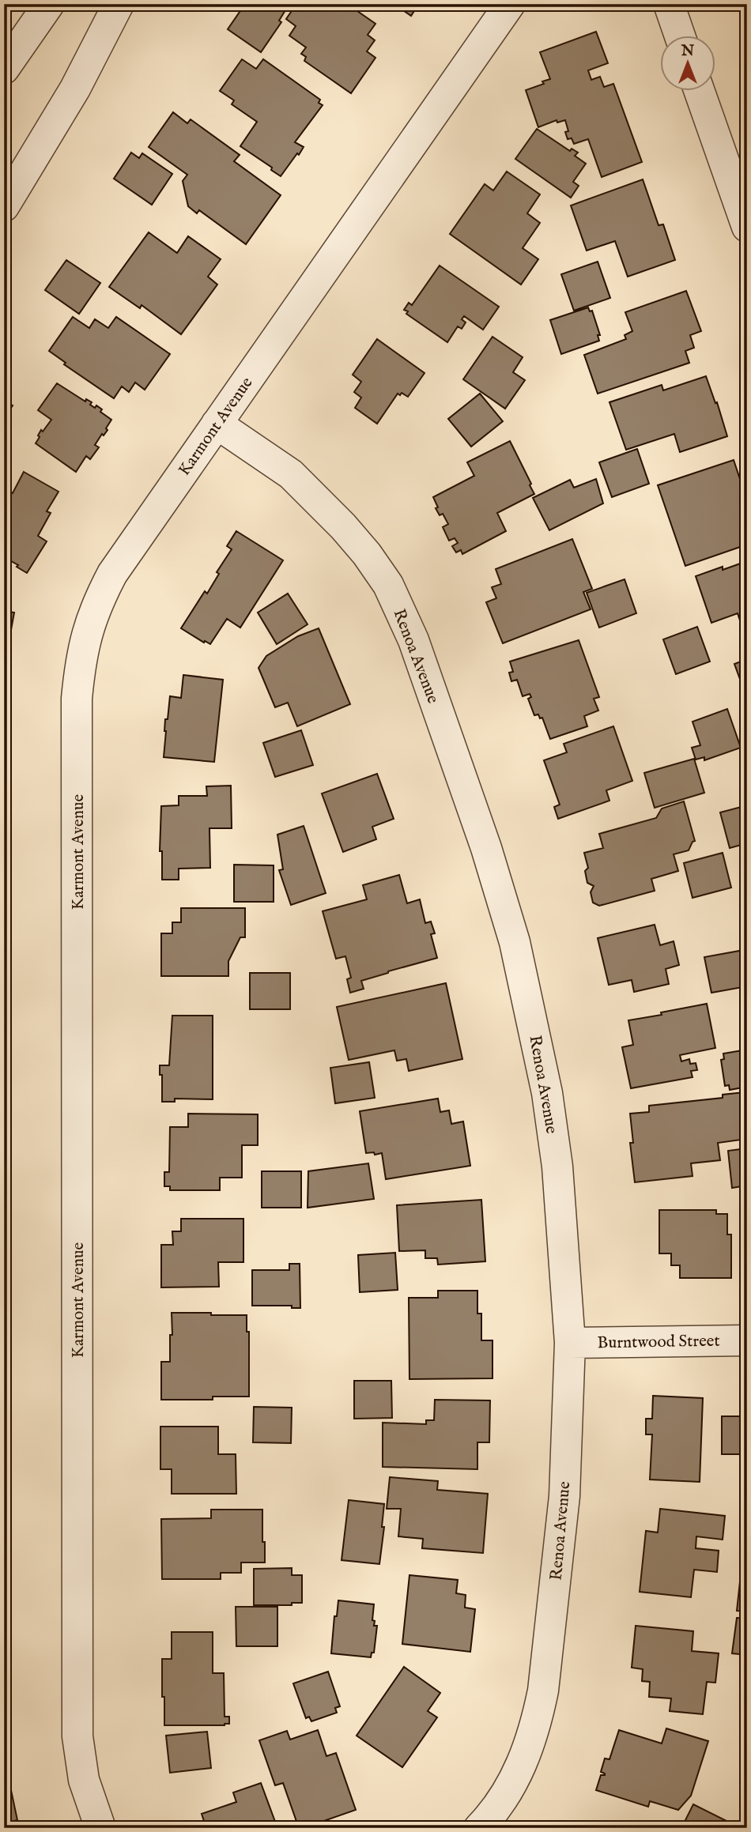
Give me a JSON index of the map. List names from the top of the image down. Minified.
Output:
{"streets":{"street":["Karmont Avenue","Renoa Avenue","Burntwood Street"]},"crossings":[["Karmont Avenue","Renoa Avenue"],["Renoa Avenue","Burntwood Street"]],"north":"top"}
